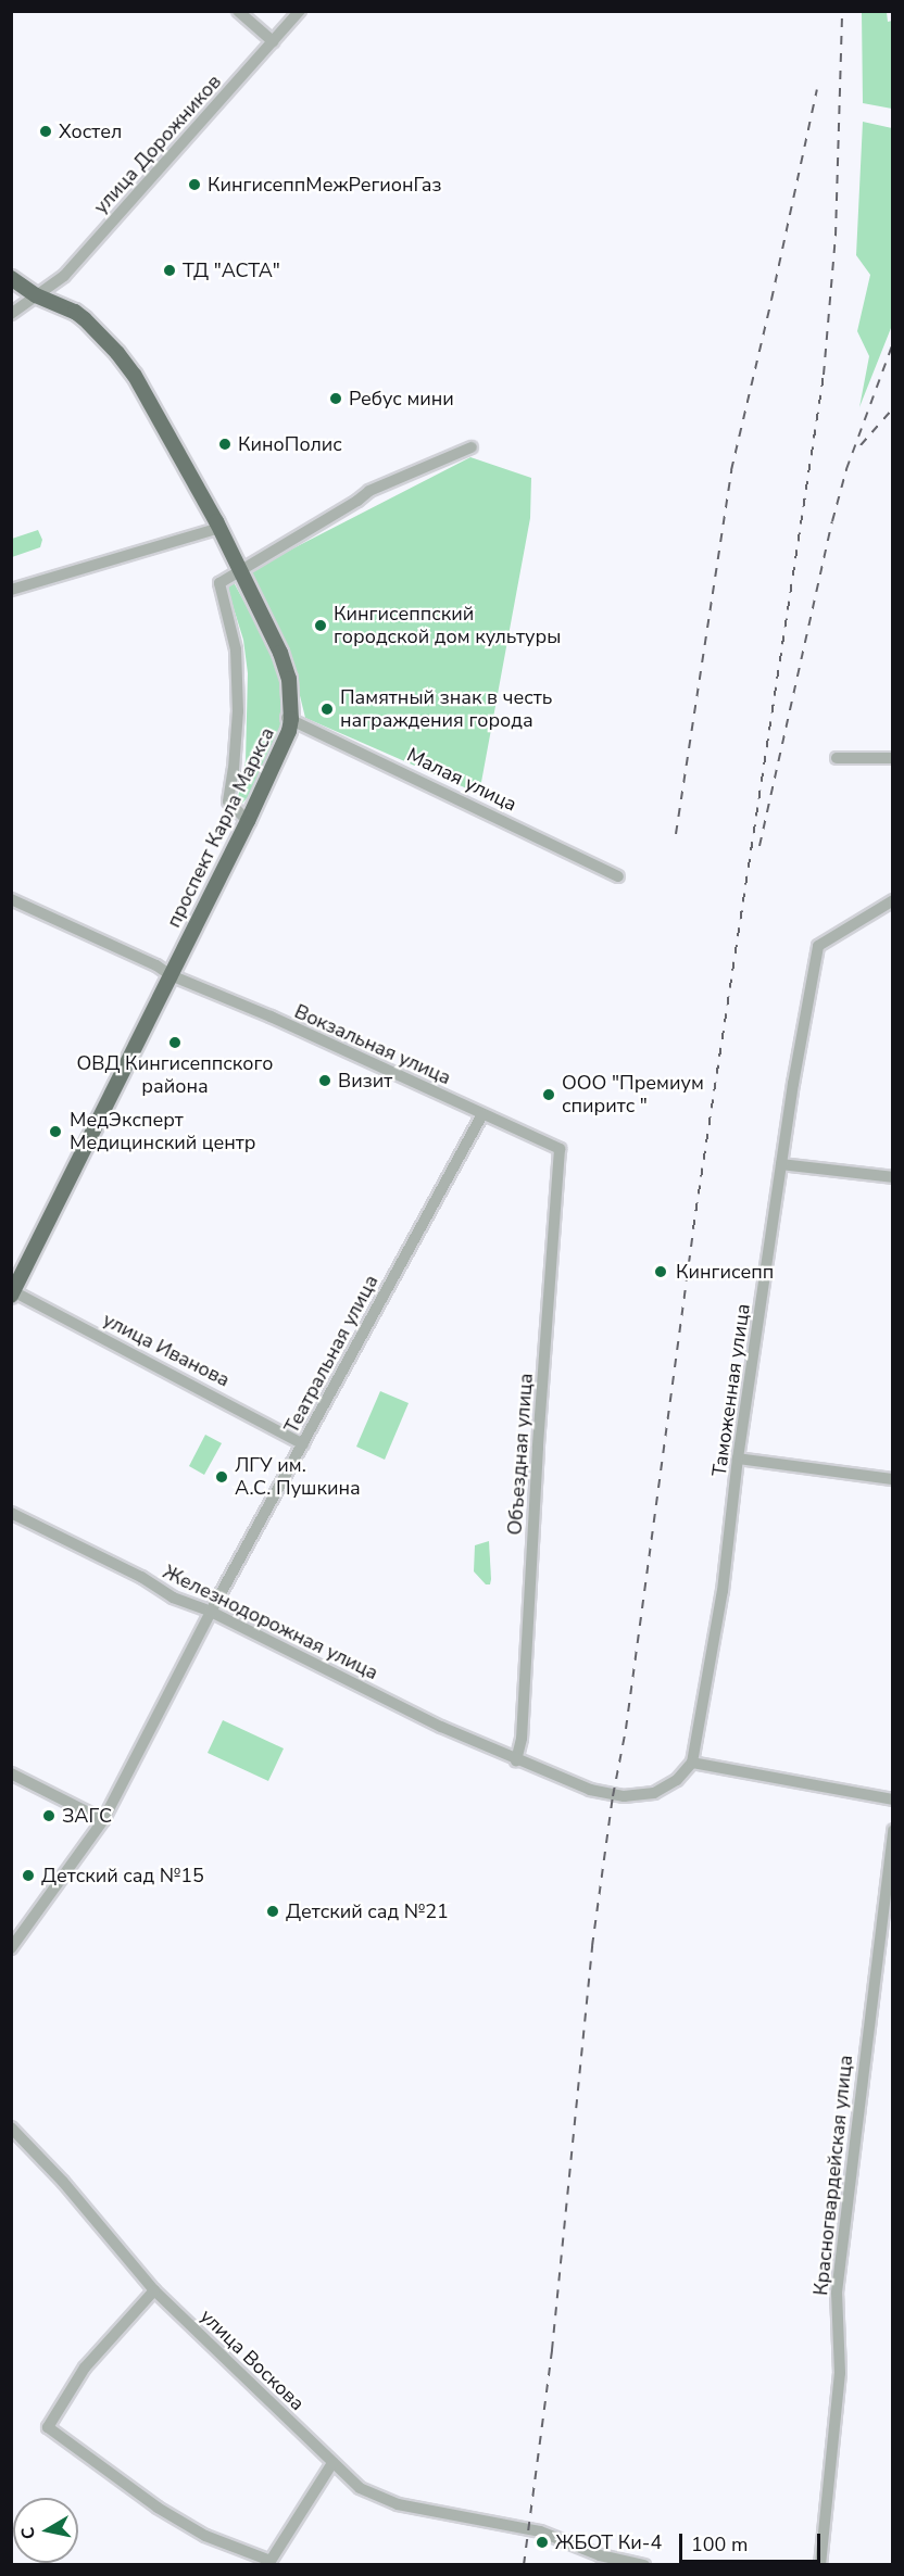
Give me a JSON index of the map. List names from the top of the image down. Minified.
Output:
{"streets":{"main road":["проспект Карла Маркса"],"street":["улица Дорожников","Малая улица","Вокзальная улица","улица Иванова","Театральная улица","Таможенная улица","Объездная улица","Железнодорожная улица","Красногвардейская улица","улица Воскова"]},"crossings":[["улица Дорожников","проспект Карла Маркса"],["Малая улица","проспект Карла Маркса"],["проспект Карла Маркса","Вокзальная улица"],["проспект Карла Маркса","улица Иванова"],["Вокзальная улица","Театральная улица"],["Вокзальная улица","Объездная улица"],["улица Иванова","Театральная улица"],["Театральная улица","Железнодорожная улица"],["Таможенная улица","Железнодорожная улица"],["Объездная улица","Железнодорожная улица"]],"places":["Хостел","КингисеппМежРегионГаз","ТД \"АСТА\"","Ребус мини","КиноПолис","Кингисеппский городской дом культуры","Памятный знак в честь награждения города","ОВД Кингисеппского района","Визит","ООО \"Премиум спиритс \"","МедЭксперт Медицинский центр","Кингисепп","ЛГУ им. А.С. Пушкина","ЗАГС","Детский сад №15","Детский сад №21","ЖБОТ Ки-4"],"scale_bar":"100 m","north":"left"}
